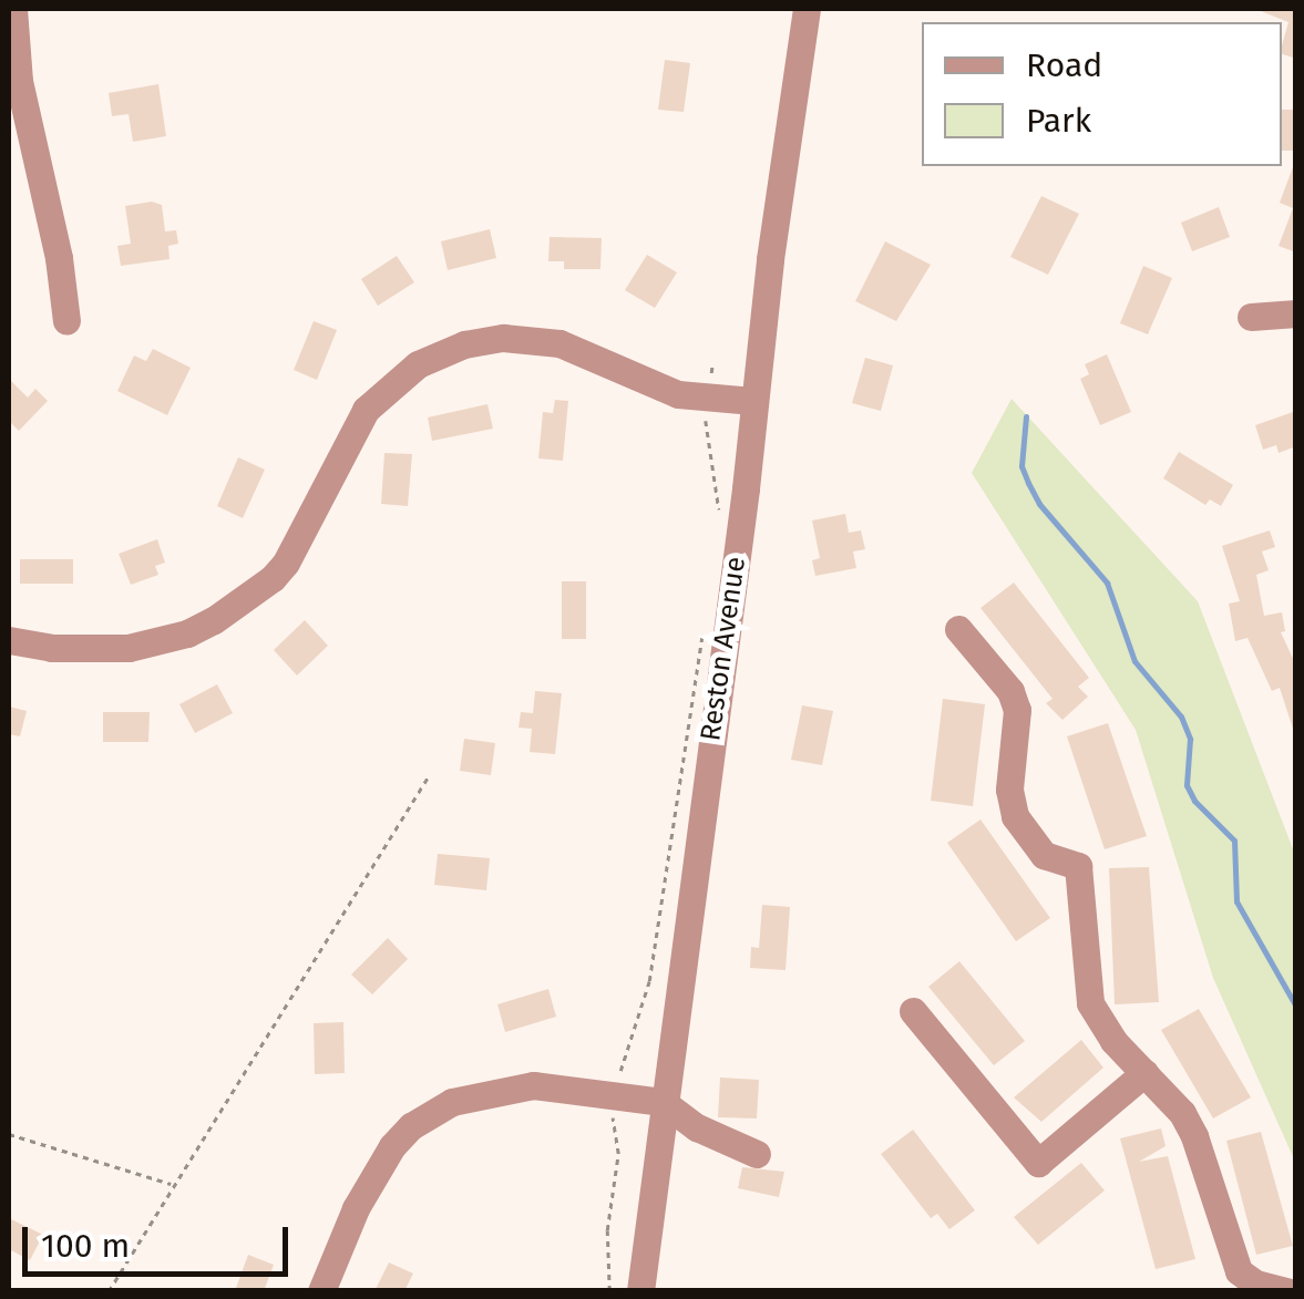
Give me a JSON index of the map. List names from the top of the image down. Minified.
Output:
{"streets":{"street":["Reston Avenue"]},"legend":["Road","Park"],"scale_bar":"100 m"}
